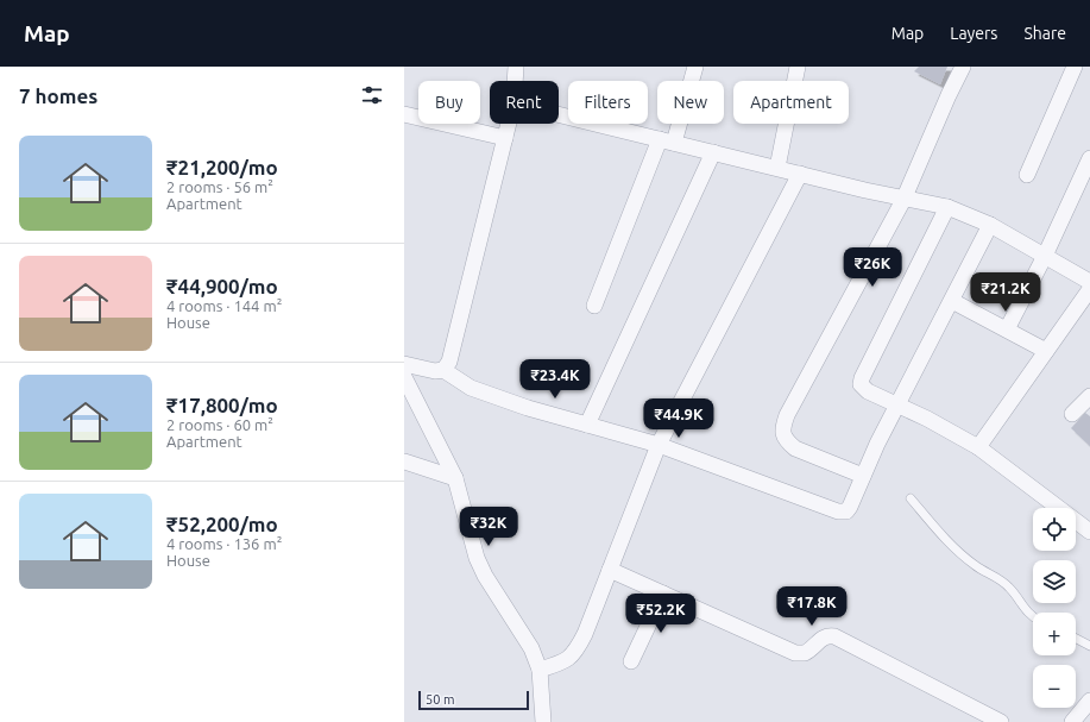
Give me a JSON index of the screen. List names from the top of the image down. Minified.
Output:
{"scale_bar":"50 m","page":{"header":"Map","nav":["Map","Layers","Share"],"heading":"7 homes","chip":["Buy","Rent","Filters","New","Apartment"],"list":[{"name":"₹21,200/mo","note":"2 rooms · 56 m² · Apartment"},{"name":"₹44,900/mo","note":"4 rooms · 144 m² · House"},{"name":"₹17,800/mo","note":"2 rooms · 60 m² · Apartment"},{"name":"₹52,200/mo","note":"4 rooms · 136 m² · House"}],"price":["₹26K","₹21.2K","₹23.4K","₹44.9K","₹32K","₹17.8K","₹52.2K"],"map_buttons":["+","−"],"scale":"50 m"}}
